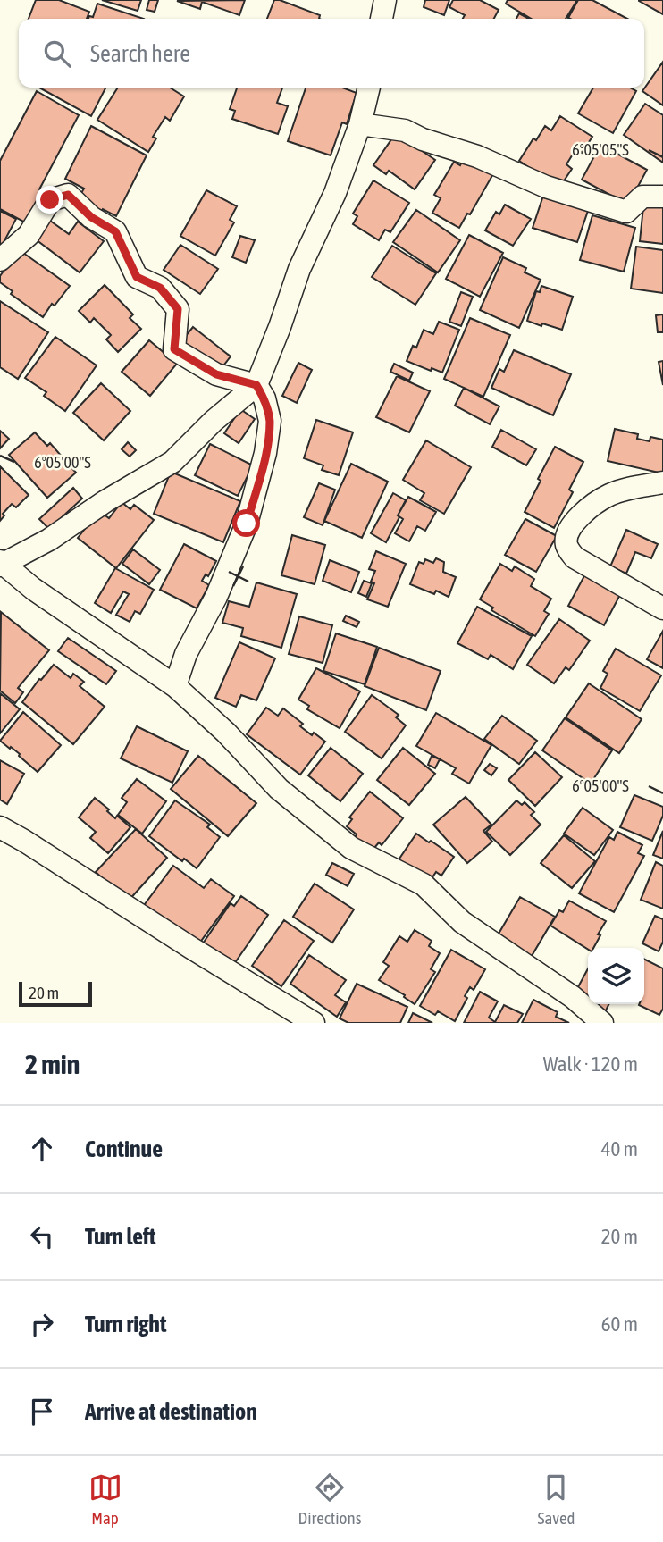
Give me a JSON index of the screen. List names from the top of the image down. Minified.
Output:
{"scale_bar":"20 m","page":{"search":"Search here","scale":"20 m","heading":["2 min","Walk · 120 m"],"list":[["Continue","40 m"],["Turn left","20 m"],["Turn right","60 m"],"Arrive at destination"],"nav":["Map","Directions","Saved"]},"coordinates":["6°05'05\"S","6°05'00\"S"]}
